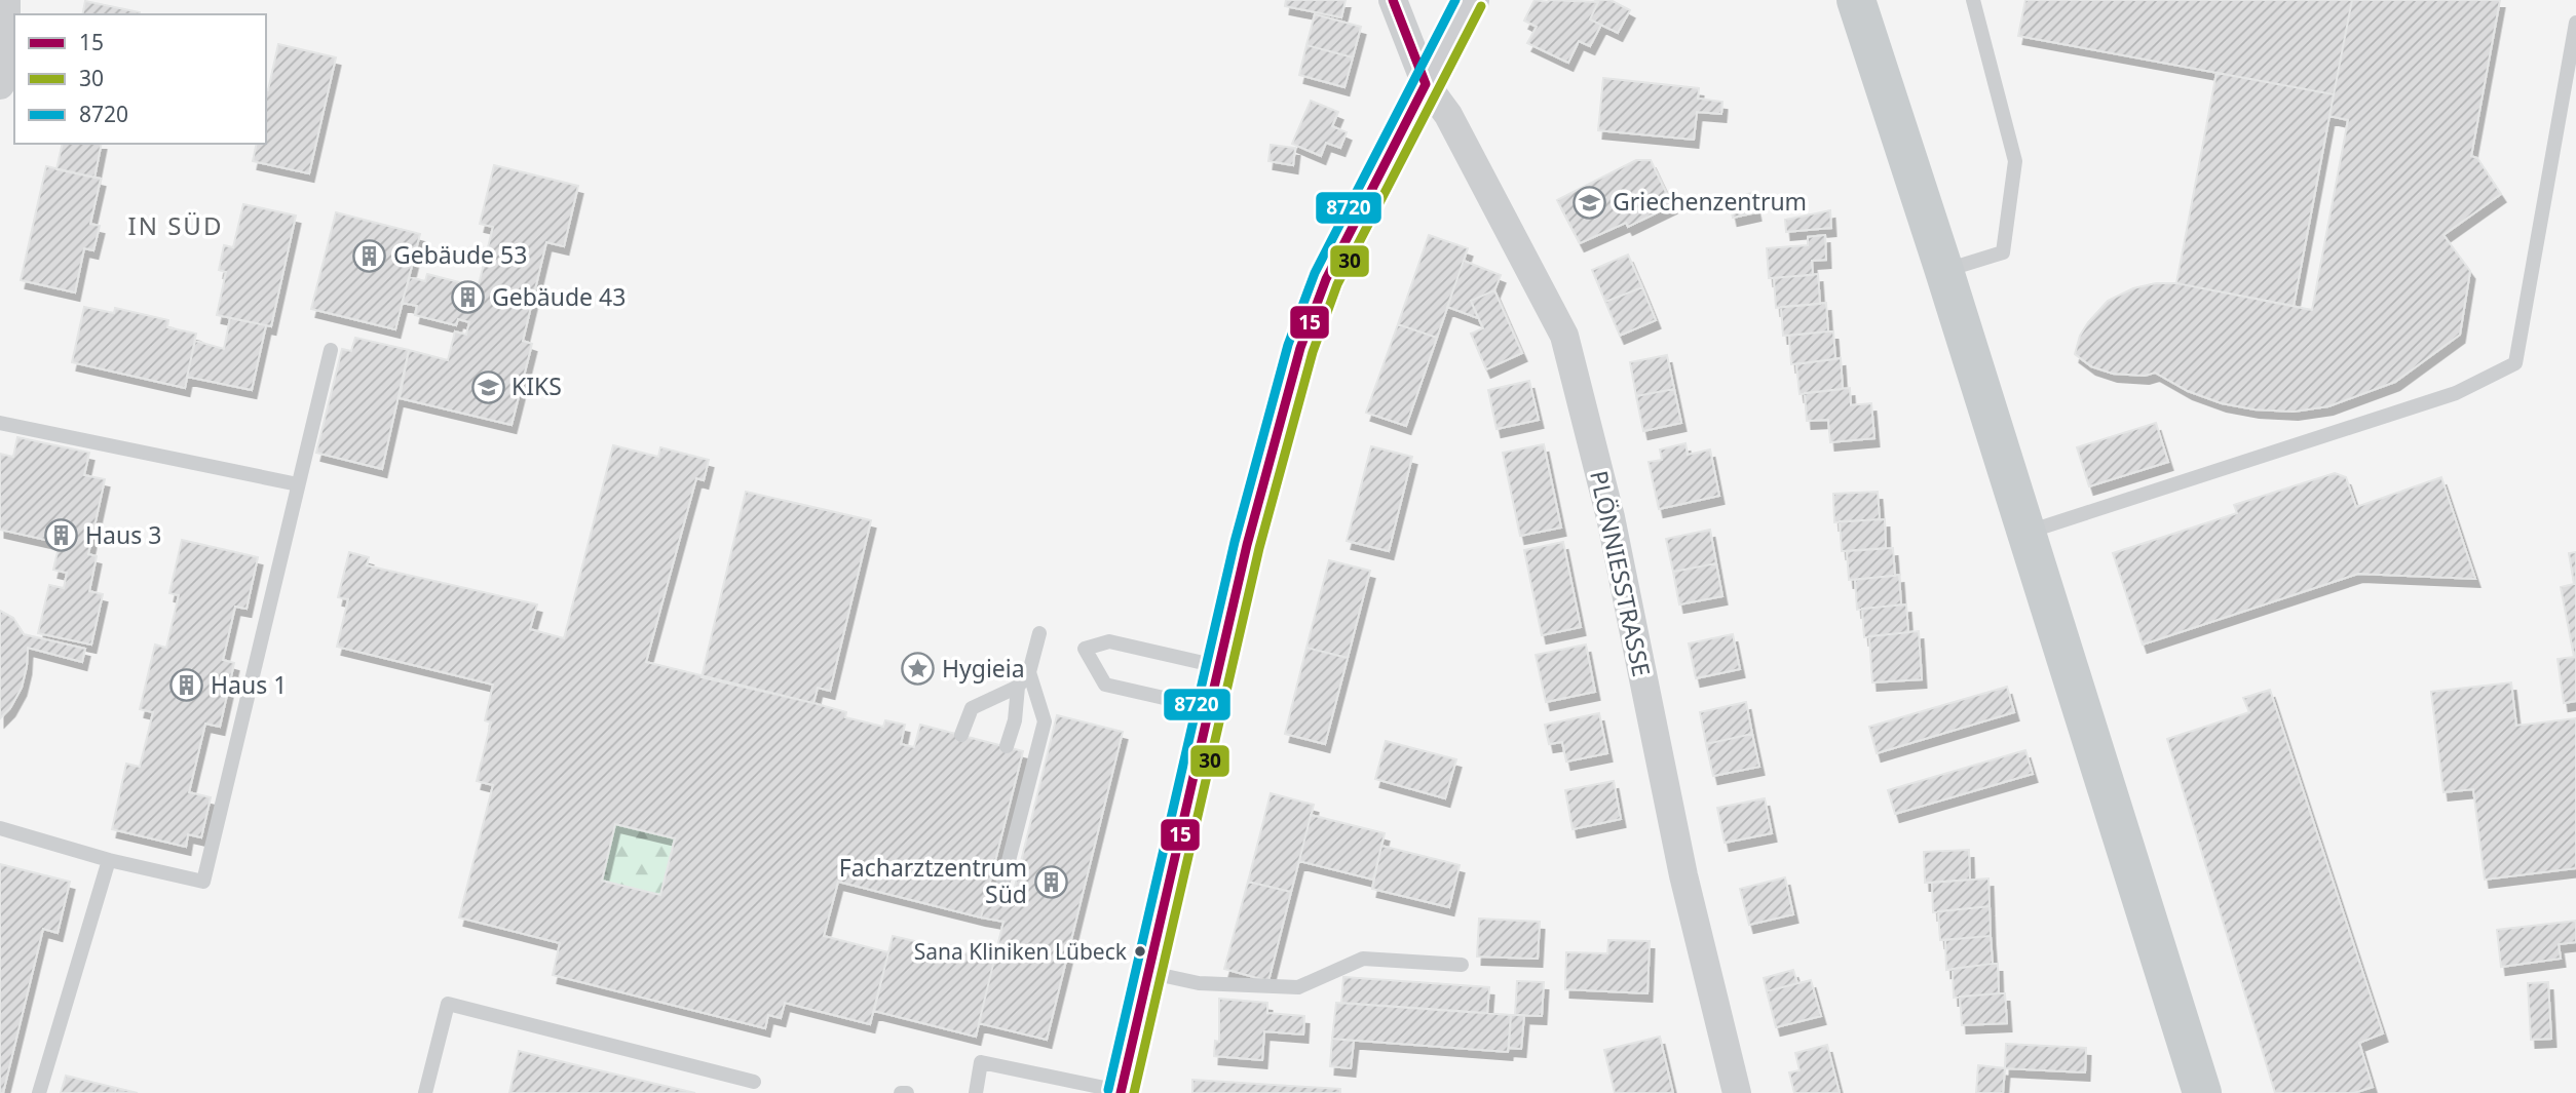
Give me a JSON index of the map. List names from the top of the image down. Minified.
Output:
{"streets":{"street":["PLÖNNIESSTRASSE"]},"districts":["IN SÜD"],"places":{"school or university":["Griechenzentrum","KIKS"],"building":["Gebäude 53","Gebäude 43","Haus 3","Haus 1","Facharztzentrum Süd"],"place":["Hygieia"],"other":["Sana Kliniken Lübeck"]},"lines":["transit line 15","transit line 8720","transit line 30"],"legend":["15","30","8720"]}
